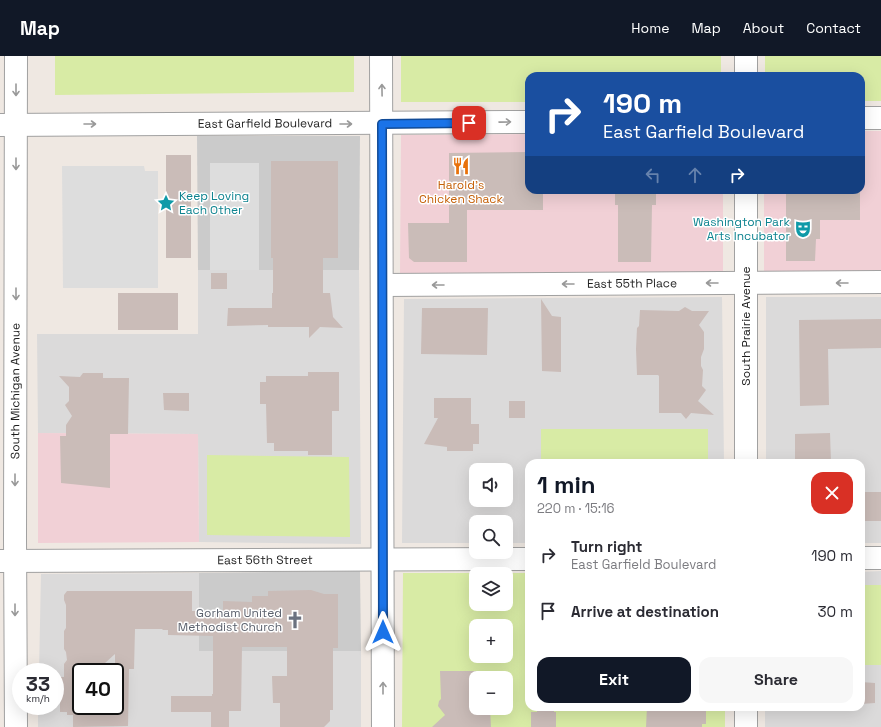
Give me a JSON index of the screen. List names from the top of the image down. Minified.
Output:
{"streets":{"street":["East Garfield Boulevard","East 55th Place","South Prairie Avenue","South Michigan Avenue","East 56th Street"]},"crossings":[["East Garfield Boulevard","South Michigan Avenue"],["East 55th Place","South Prairie Avenue"],["South Michigan Avenue","East 56th Street"]],"one_way":["East Garfield Boulevard","East 55th Place","South Michigan Avenue"],"places":{"restaurant":["Harold's Chicken Shack"],"place":["Keep Loving Each Other"],"theatre":["Washington Park Arts Incubator"],"church":["Gorham United Methodist Church"]},"page":{"header":"Map","nav":["Home","Map","About","Contact"],"turn":["190 m","East Garfield Boulevard"],"heading":["1 min","220 m · 15:16"],"map_buttons":["+","−"],"list":[{"name":"Turn right","note":"East Garfield Boulevard","value":"190 m"},{"name":"Arrive at destination","value":"30 m"}],"buttons":["Exit","Share"],"speed":"33 km/h","limit":"40"}}
